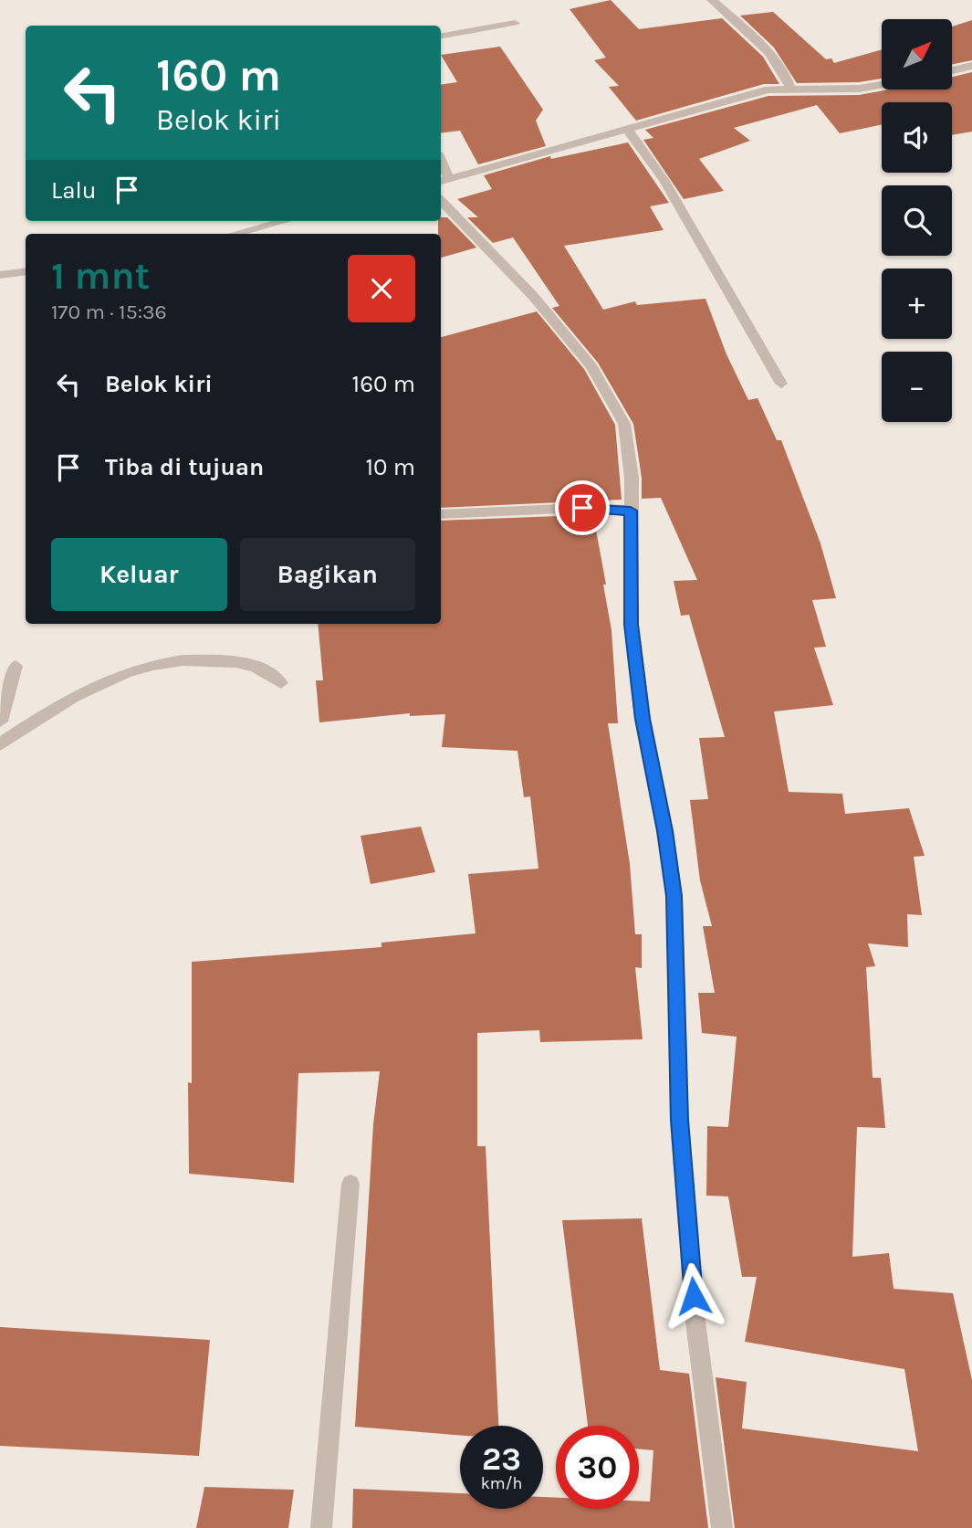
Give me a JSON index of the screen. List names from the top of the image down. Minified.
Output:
{"north":"top right","page":{"map_buttons":["+","−"],"turn":["160 m","Belok kiri"],"then":"Lalu","heading":["1 mnt","170 m · 15:36"],"list":[{"name":"Belok kiri","value":"160 m"},{"name":"Tiba di tujuan","value":"10 m"}],"buttons":["Keluar","Bagikan"],"speed":"23 km/h","limit":"30"}}
